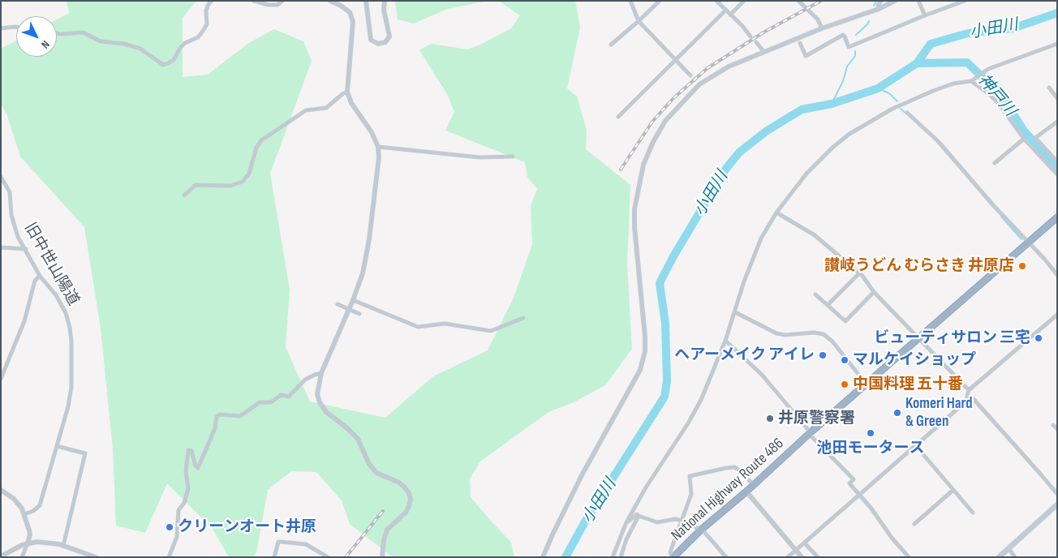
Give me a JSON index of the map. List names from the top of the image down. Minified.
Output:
{"streets":{"highway":["National Highway Route 486"],"street":["旧中世山陽道"]},"water":["小田川","神戸川"],"places":["讃岐うどん むらさき 井原店","ビューティサロン 三宅","ヘアーメイク アイレ","マルケイショップ","中国料理 五十番","Komeri Hard & Green","井原警察署","池田モータース","クリーンオート井原"],"north":"bottom right"}
